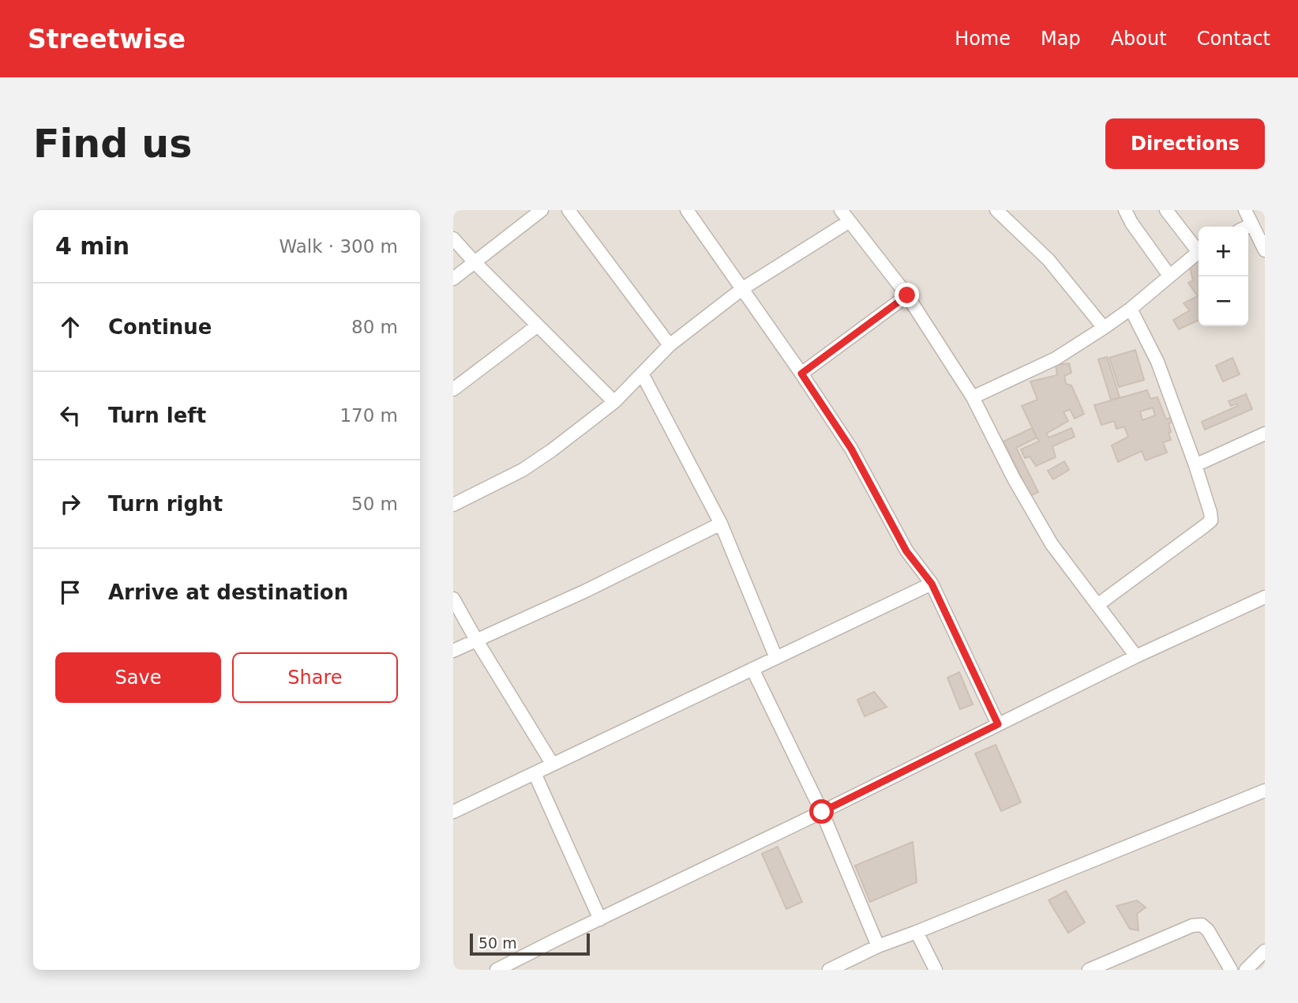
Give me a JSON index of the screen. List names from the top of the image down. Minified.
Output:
{"scale_bar":"50 m","page":{"header":"Streetwise","nav":["Home","Map","About","Contact"],"buttons":["Directions",["Save","Share"]],"title":"Find us","heading":["4 min","Walk · 300 m"],"map_buttons":["+","−"],"list":[["Continue","80 m"],["Turn left","170 m"],["Turn right","50 m"],"Arrive at destination"],"scale":"50 m"}}
